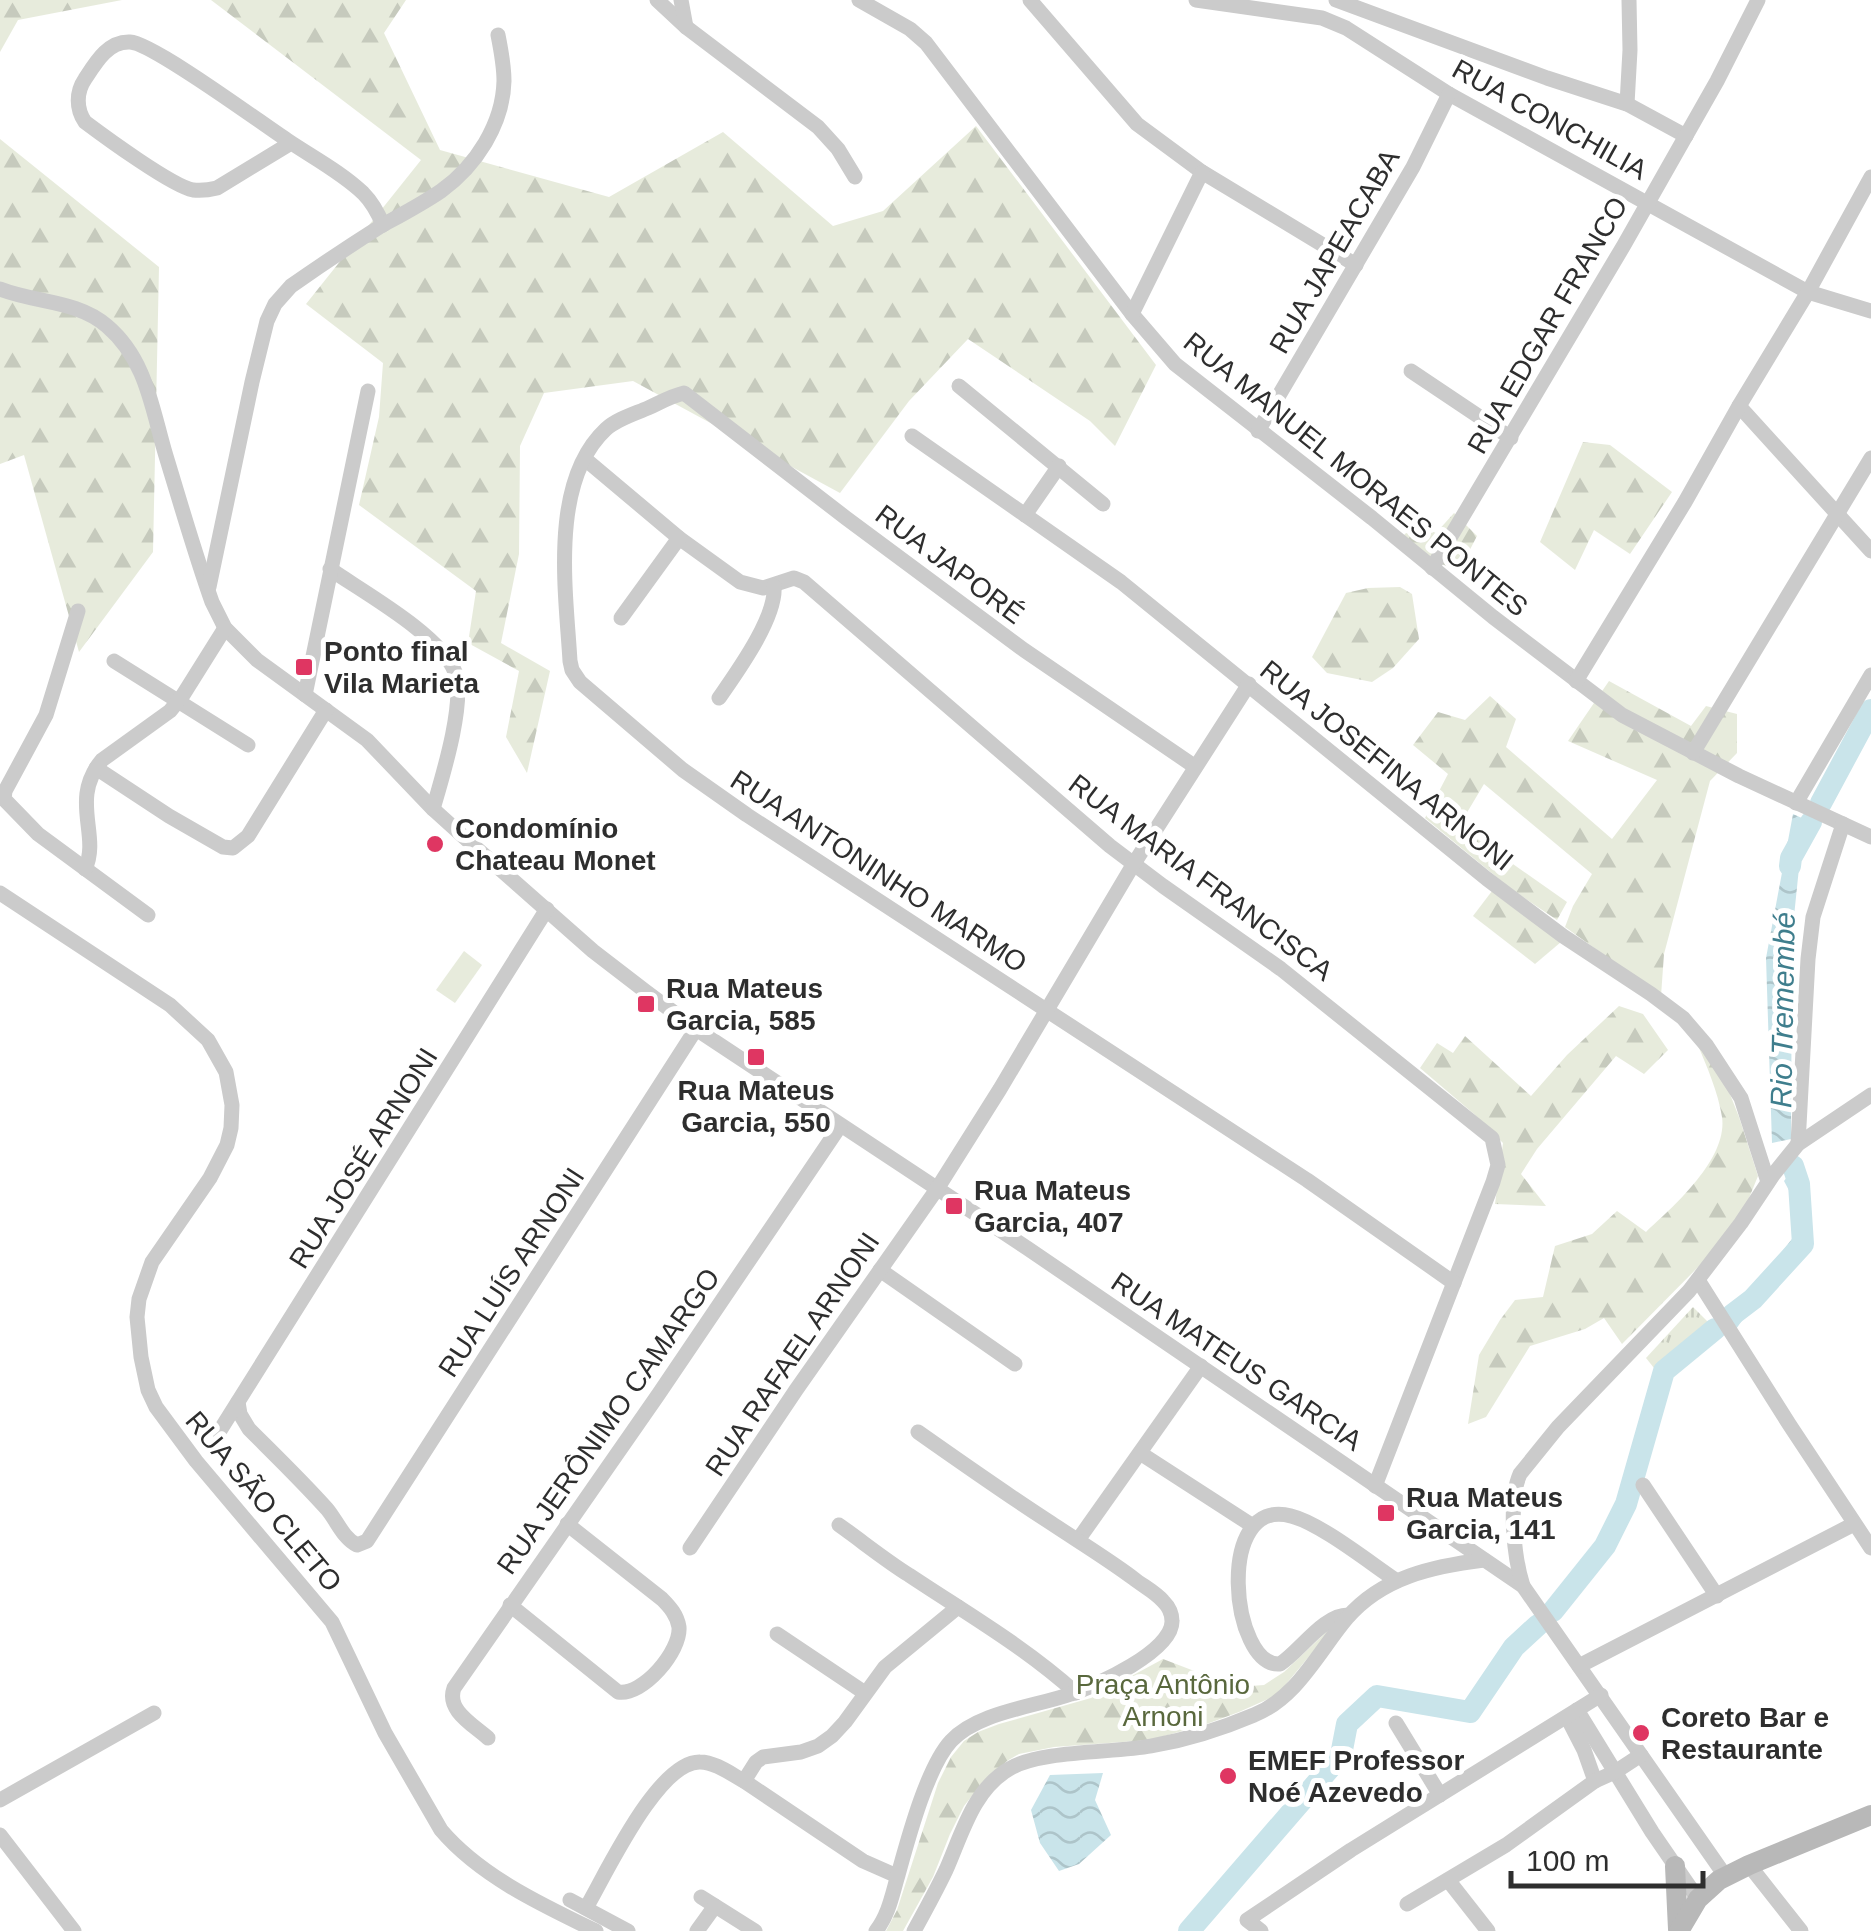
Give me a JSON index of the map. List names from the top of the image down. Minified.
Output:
{"streets":{"street":["RUA CONCHILIA","RUA JAPEACABA","RUA EDGAR FRANCO","RUA MANUEL MORAES PONTES","RUA JAPORÉ","RUA JOSEFINA ARNONI","RUA ANTONINHO MARMO","RUA MARIA FRANCISCA","RUA JOSÉ ARNONI","RUA LUÍS ARNONI","RUA RAFAEL ARNONI","RUA MATEUS GARCIA","RUA JERÔNIMO CAMARGO","RUA SÃO CLETO"]},"crossings":[["RUA CONCHILIA","RUA JAPEACABA"],["RUA CONCHILIA","RUA EDGAR FRANCO"],["RUA JAPEACABA","RUA MANUEL MORAES PONTES"],["RUA EDGAR FRANCO","RUA MANUEL MORAES PONTES"],["RUA JAPORÉ","RUA ANTONINHO MARMO"],["RUA JAPORÉ","RUA RAFAEL ARNONI"],["RUA JOSEFINA ARNONI","RUA RAFAEL ARNONI"],["RUA ANTONINHO MARMO","RUA MARIA FRANCISCA"],["RUA ANTONINHO MARMO","RUA RAFAEL ARNONI"],["RUA MARIA FRANCISCA","RUA RAFAEL ARNONI"],["RUA MARIA FRANCISCA","RUA MATEUS GARCIA"],["RUA JOSÉ ARNONI","RUA LUÍS ARNONI"],["RUA JOSÉ ARNONI","RUA MATEUS GARCIA"],["RUA LUÍS ARNONI","RUA MATEUS GARCIA"],["RUA RAFAEL ARNONI","RUA MATEUS GARCIA"],["RUA MATEUS GARCIA","RUA JERÔNIMO CAMARGO"]],"water":["Rio Tremembé"],"parks":["Praça Antônio Arnoni"],"places":{"transit":["Ponto final Vila Marieta","Rua Mateus Garcia, 585","Rua Mateus Garcia, 550","Rua Mateus Garcia, 407","Rua Mateus Garcia, 141"],"other":["Condomínio Chateau Monet","Coreto Bar e Restaurante","EMEF Professor Noé Azevedo"]},"scale_bar":"100 m"}
